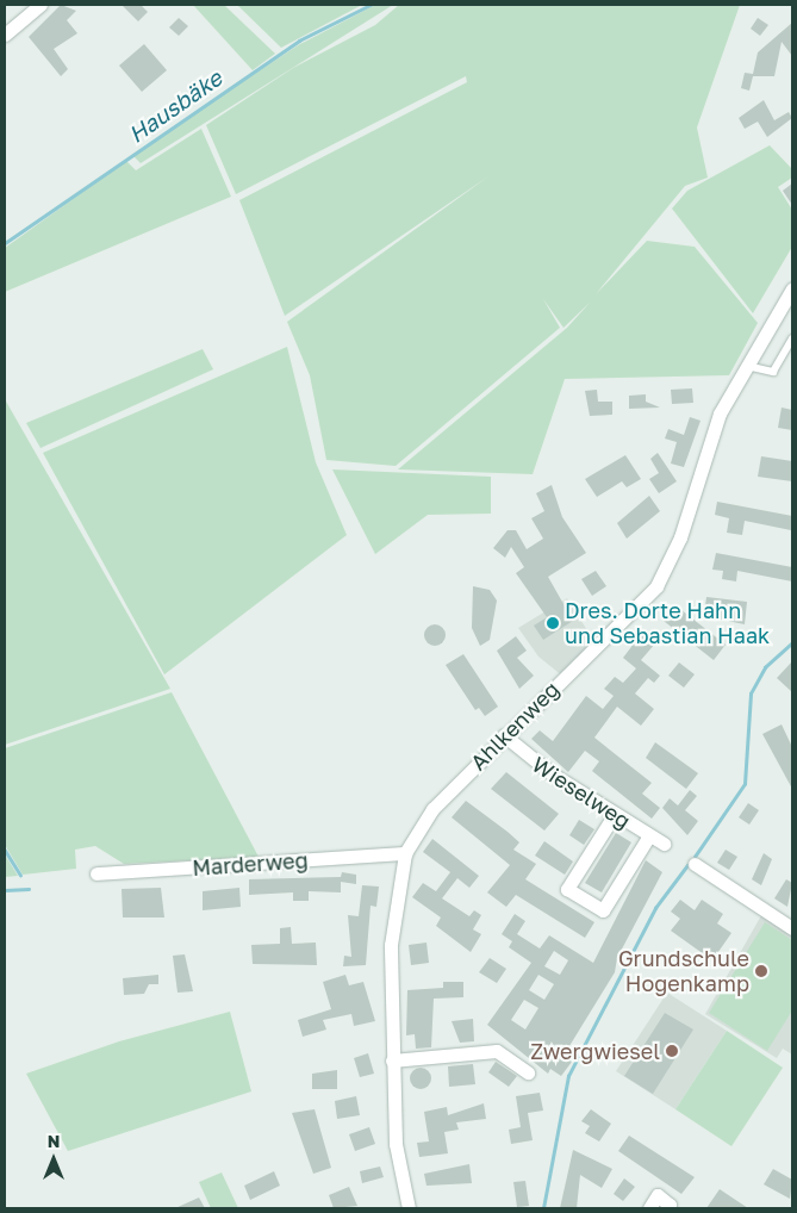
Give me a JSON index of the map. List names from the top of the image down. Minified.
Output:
{"streets":{"street":["Ahlkenweg","Wieselweg","Marderweg"]},"crossings":[["Ahlkenweg","Wieselweg"],["Ahlkenweg","Marderweg"]],"water":["Hausbäke"],"places":["Dres. Dorte Hahn und Sebastian Haak","Grundschule Hogenkamp","Zwergwiesel"],"north":"top"}
